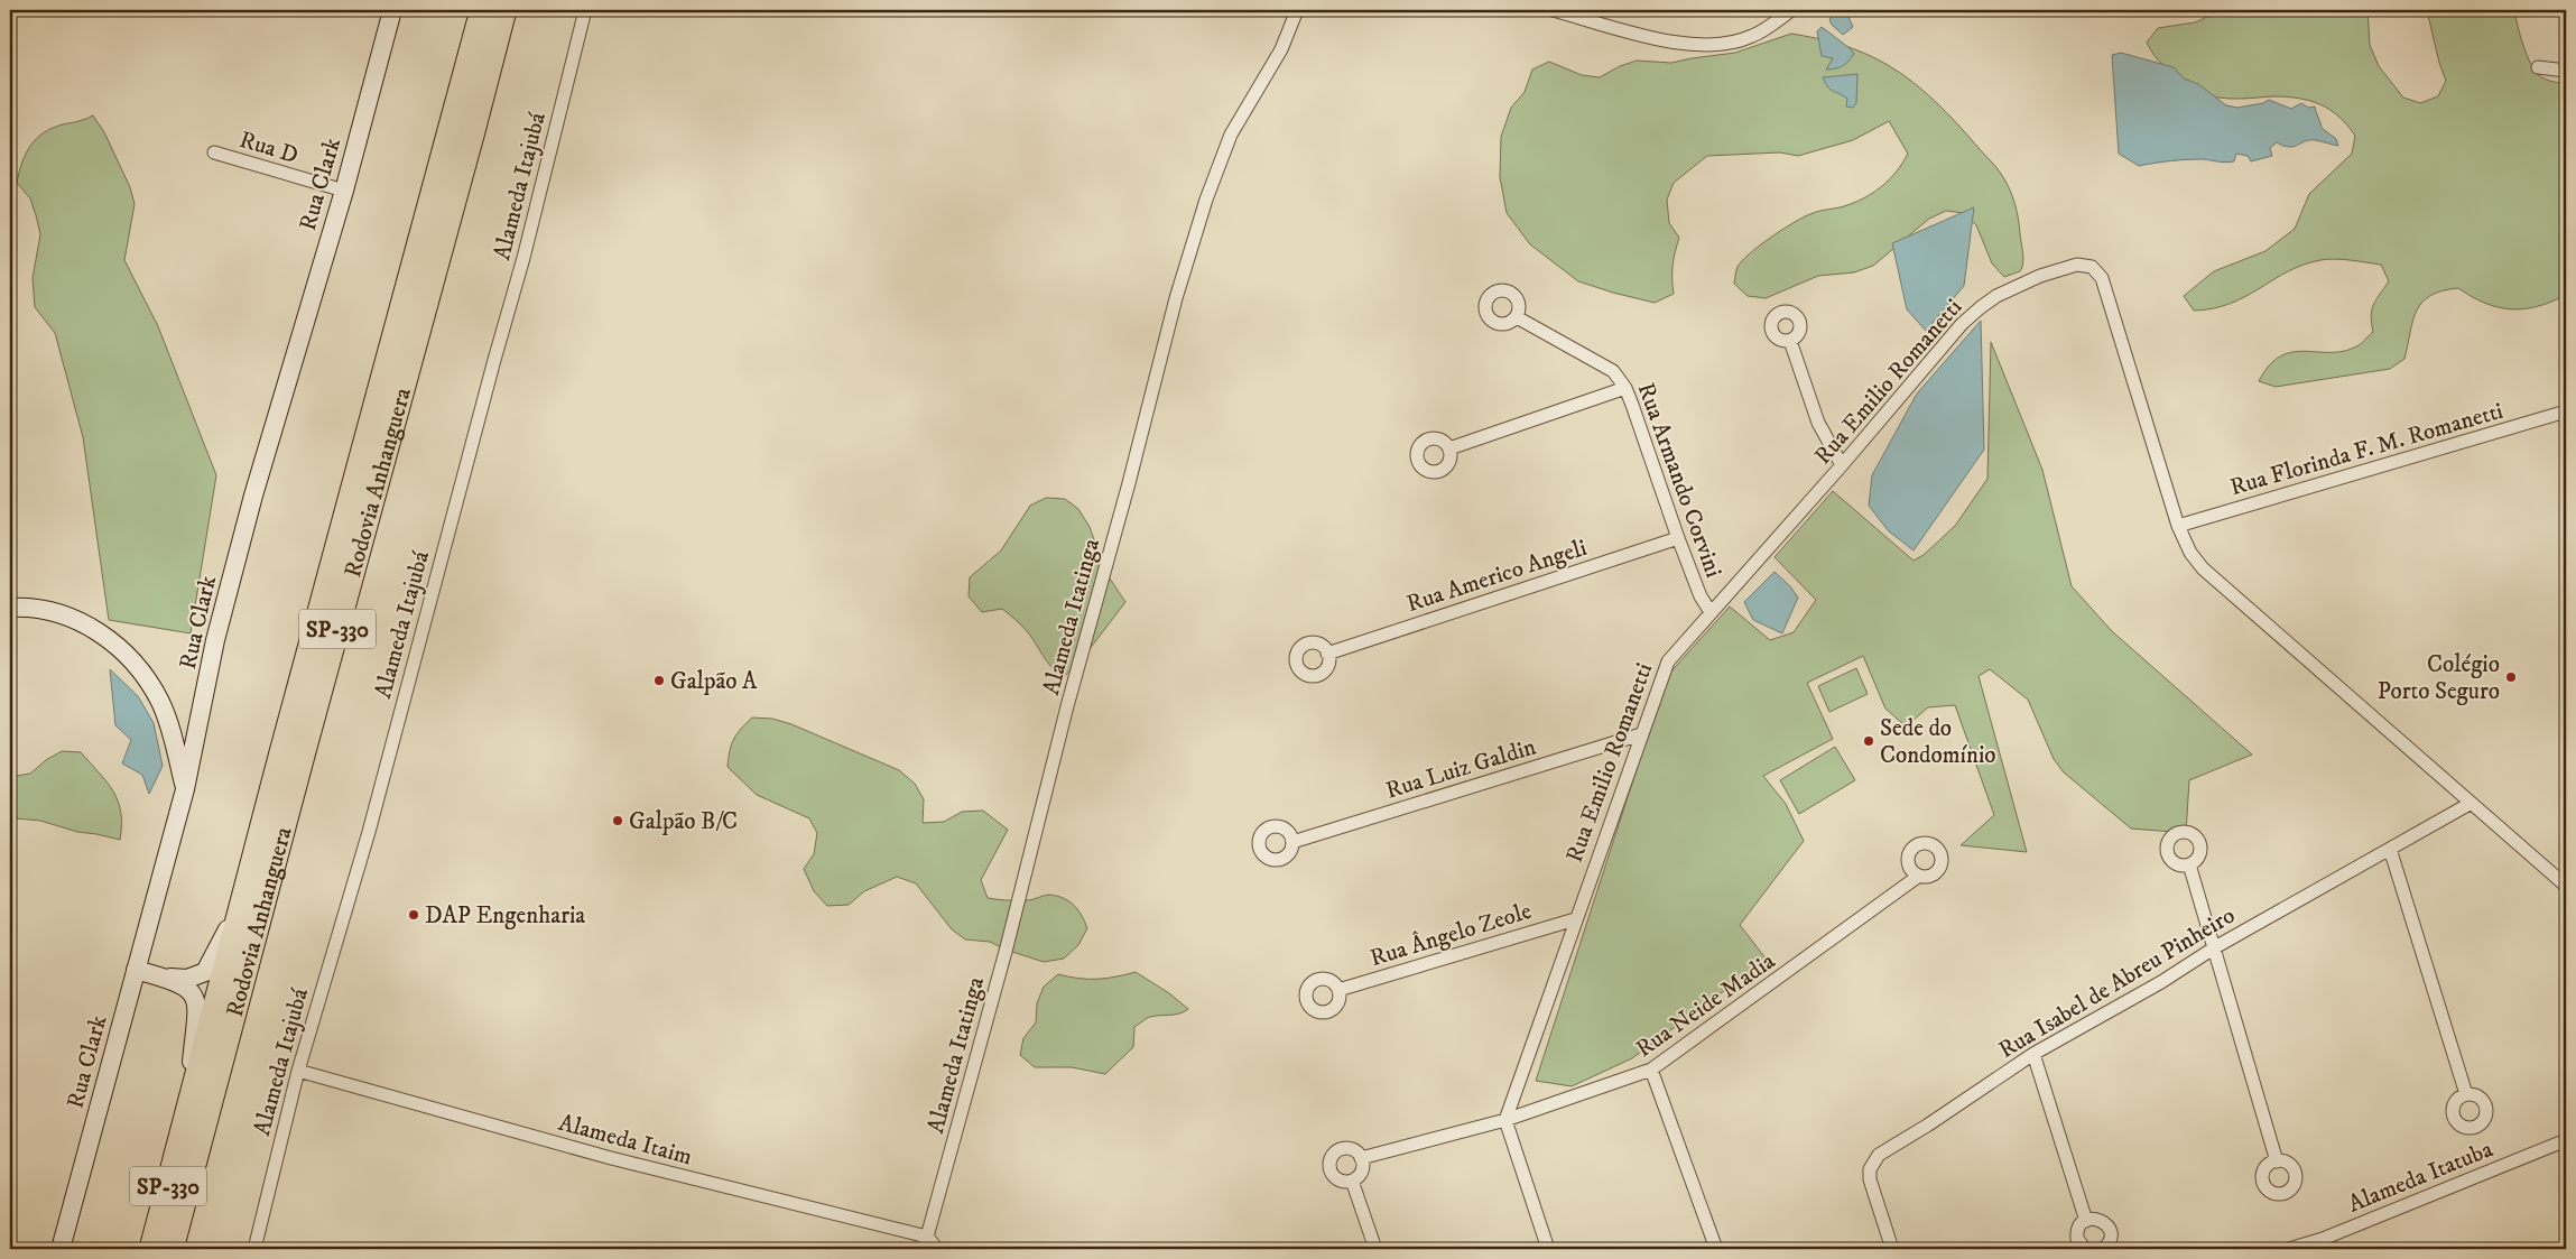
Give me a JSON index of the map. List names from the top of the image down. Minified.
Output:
{"streets":{"highway":["Rodovia Anhanguera","SP-330"],"street":["Rua D","Rua Clark","Alameda Itajubá","Rua Emilio Romanetti","Rua Florinda F. M. Romanetti","Rua Armando Corvini","Rua Americo Angeli","Alameda Itatinga","Rua Luiz Galdin","Rua Ângelo Zeole","Rua Isabel de Abreu Pinheiro","Rua Neide Madia","Alameda Itaim","Alameda Itatuba"]},"crossings":[["Rua D","Rua Clark"],["Alameda Itajubá","Alameda Itaim"],["Rua Emilio Romanetti","Rua Florinda F. M. Romanetti"],["Rua Emilio Romanetti","Rua Armando Corvini"],["Rua Emilio Romanetti","Rua Luiz Galdin"],["Rua Emilio Romanetti","Rua Ângelo Zeole"],["Rua Emilio Romanetti","Rua Isabel de Abreu Pinheiro"],["Rua Emilio Romanetti","Rua Neide Madia"],["Rua Armando Corvini","Rua Americo Angeli"],["Alameda Itatinga","Alameda Itaim"]],"places":["Colégio Porto Seguro","Galpão A","Sede do Condomínio","Galpão B/C","DAP Engenharia"]}
